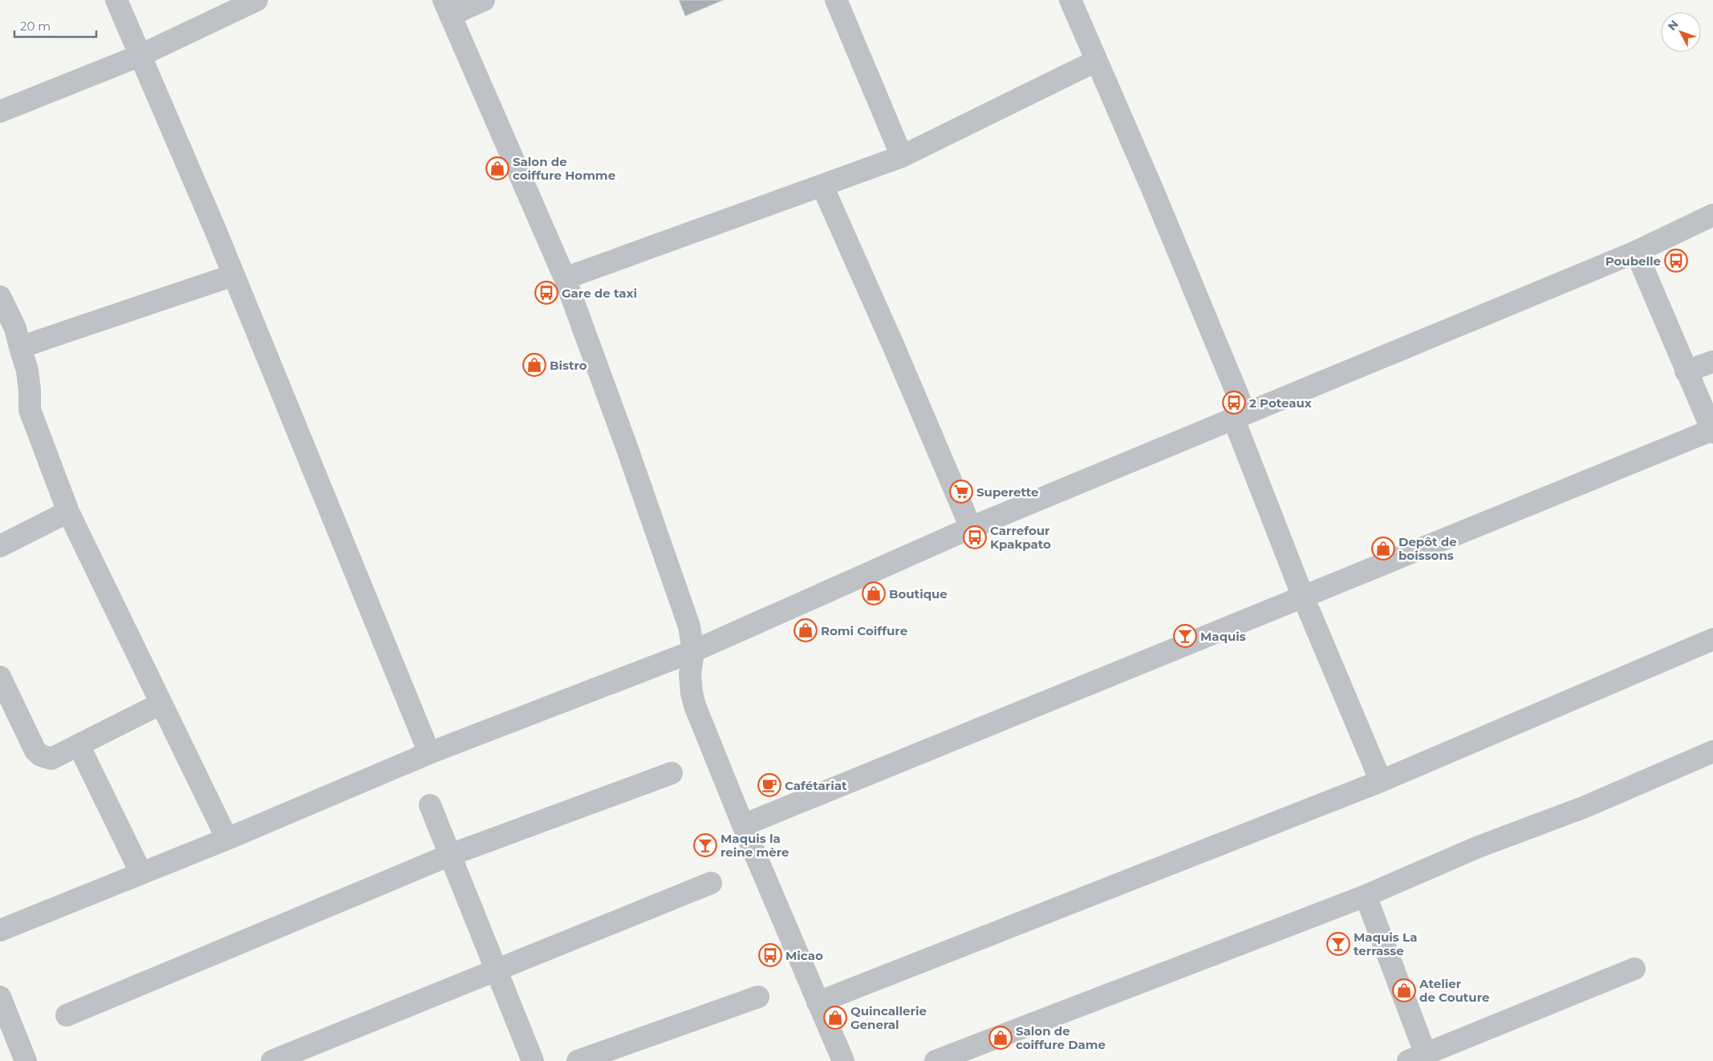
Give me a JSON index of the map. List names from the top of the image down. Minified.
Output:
{"places":{"shop":["Salon de coiffure Homme","Bistro","Depôt de boissons","Boutique","Romi Coiffure","Atelier de Couture","Quincallerie General","Salon de coiffure Dame"],"bus stop":["Poubelle","Gare de taxi","2 Poteaux","Carrefour Kpakpato","Micao"],"supermarket":["Superette"],"bar":["Maquis","Maquis la reine mère","Maquis La terrasse"],"cafe":["Cafétariat"]},"scale_bar":"20 m","north":"top left"}
